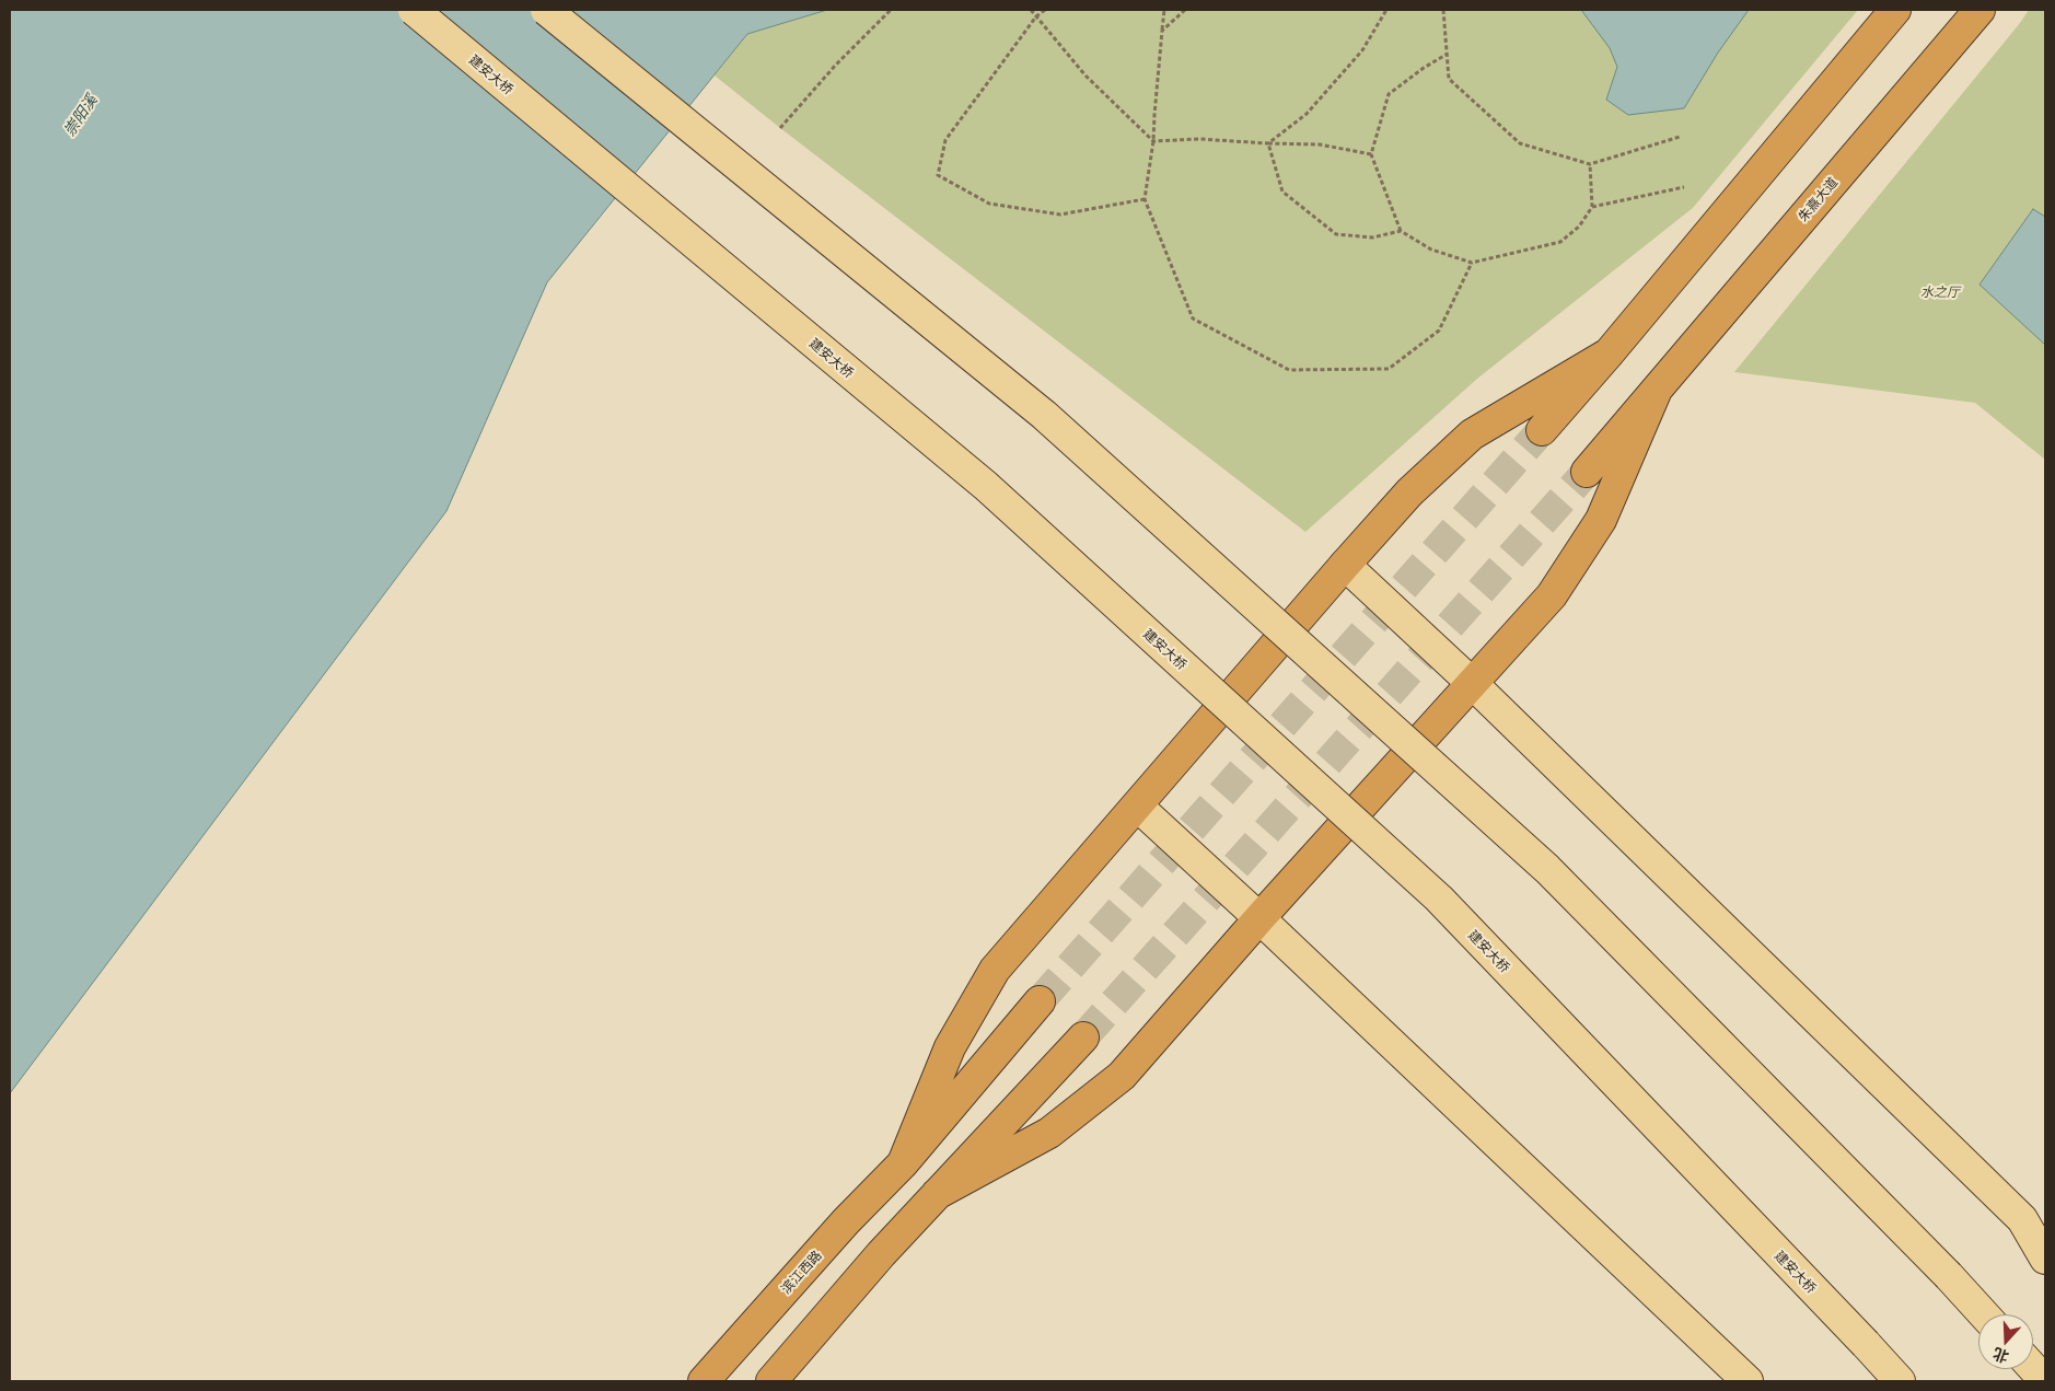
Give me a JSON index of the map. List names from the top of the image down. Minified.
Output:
{"streets":{"highway":["朱熹大道","滨江西路"],"main road":["建安大桥"]},"water":["崇阳溪"],"parks":["水之厅"],"north":"bottom"}
